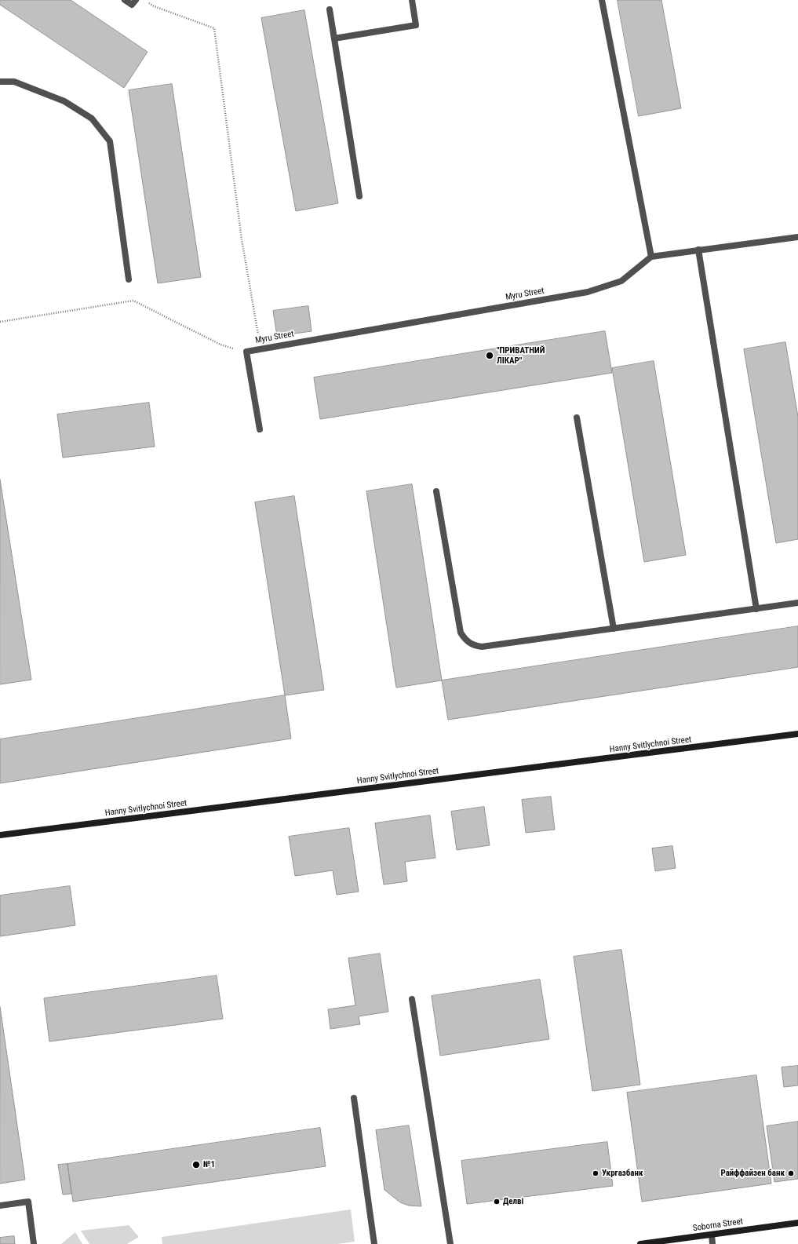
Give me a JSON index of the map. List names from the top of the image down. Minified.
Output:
{"streets":{"street":["Myru Street","Hanny Svitlychnoi Street","Soborna Street"]},"places":["\"ПРИВАТНИЙ ЛІКАР\"","№1","Укргазбанк","Райффайзен банк","Делві"]}
